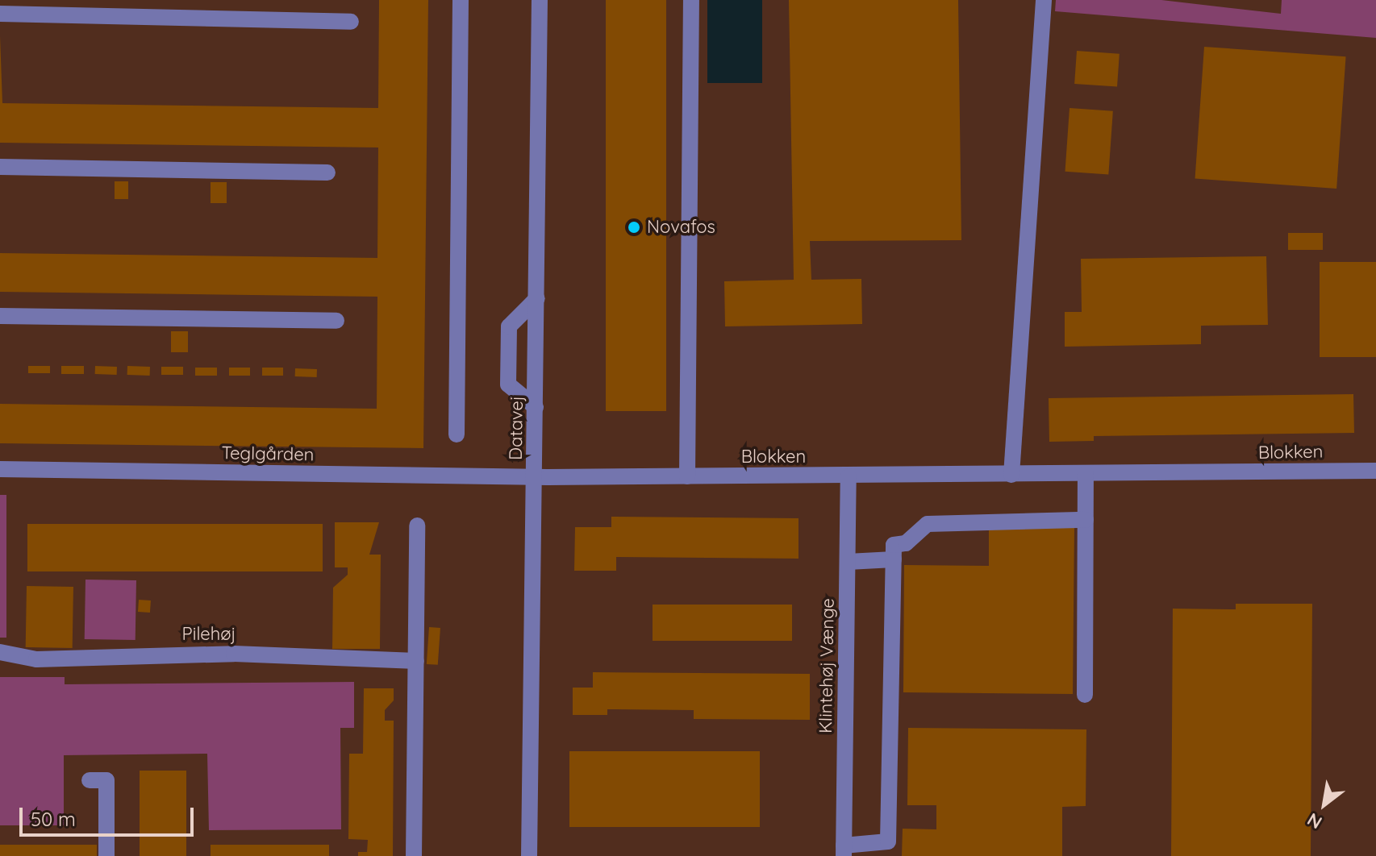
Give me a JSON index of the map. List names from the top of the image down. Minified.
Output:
{"streets":{"street":["Datavej","Blokken","Teglgården","Pilehøj","Klintehøj Vænge"]},"crossings":[["Datavej","Blokken"],["Datavej","Teglgården"],["Blokken","Teglgården"],["Blokken","Klintehøj Vænge"]],"places":["Novafos"],"scale_bar":"50 m","north":"bottom left"}
